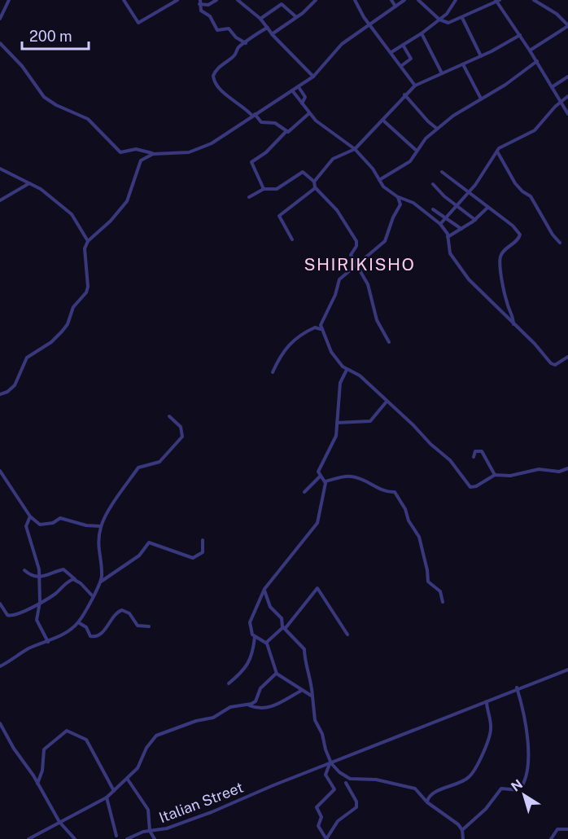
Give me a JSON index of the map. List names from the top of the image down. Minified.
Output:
{"streets":{"street":["Italian Street"]},"districts":["SHIRIKISHO"],"scale_bar":"200 m","north":"top left"}
